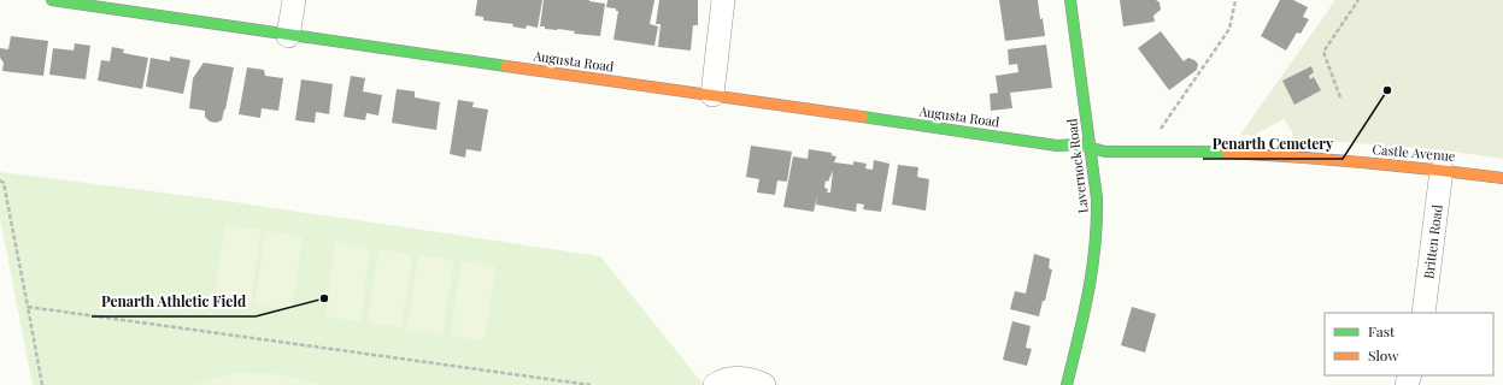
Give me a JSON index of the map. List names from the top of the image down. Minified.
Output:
{"streets":{"street":["Augusta Road","Castle Avenue","Lavernock Road","Britten Road"]},"crossings":[["Augusta Road","Castle Avenue"],["Augusta Road","Lavernock Road"],["Castle Avenue","Lavernock Road"],["Castle Avenue","Britten Road"]],"places":["Penarth Cemetery","Penarth Athletic Field"],"legend":["Fast","Slow"]}
